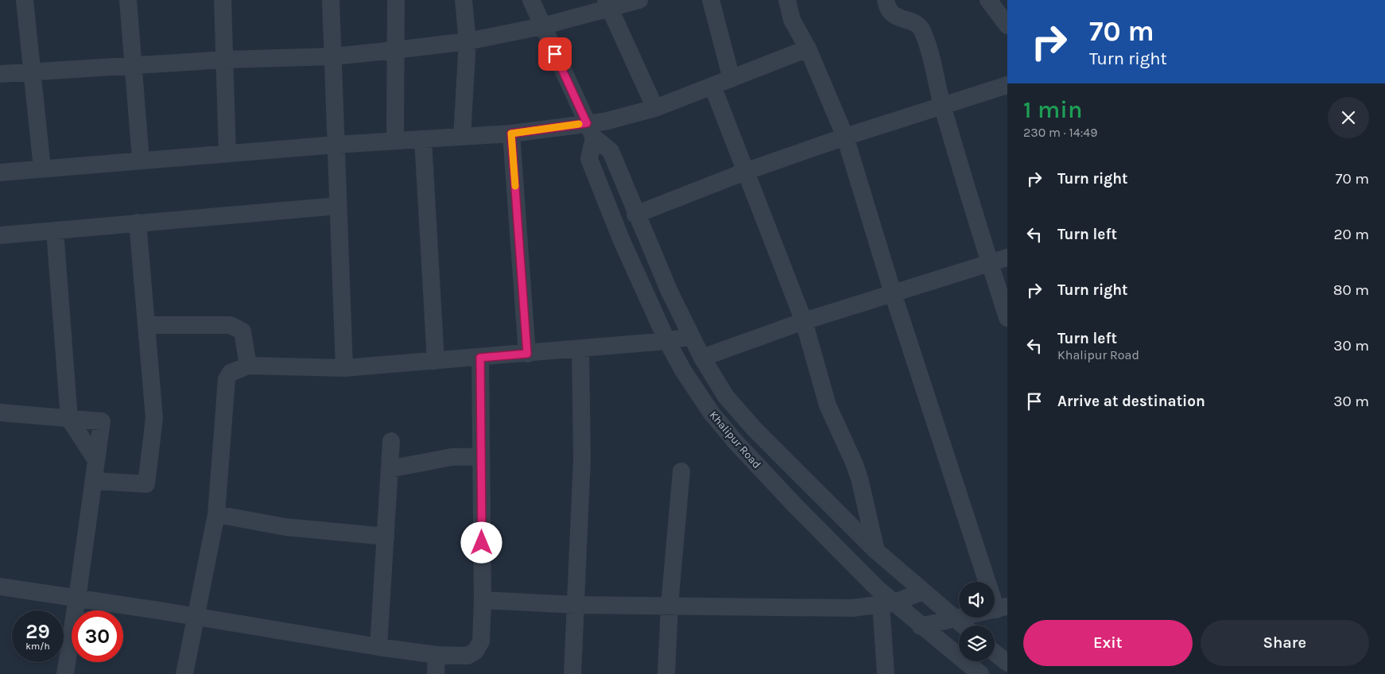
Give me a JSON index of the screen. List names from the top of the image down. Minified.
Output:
{"streets":{"street":["Khalipur Road"]},"page":{"turn":["70 m","Turn right"],"heading":["1 min","230 m · 14:49"],"list":[{"name":"Turn right","value":"70 m"},{"name":"Turn left","value":"20 m"},{"name":"Turn right","value":"80 m"},{"name":"Turn left","note":"Khalipur Road","value":"30 m"},{"name":"Arrive at destination","value":"30 m"}],"speed":"29 km/h","limit":"30","buttons":["Exit","Share"]}}
